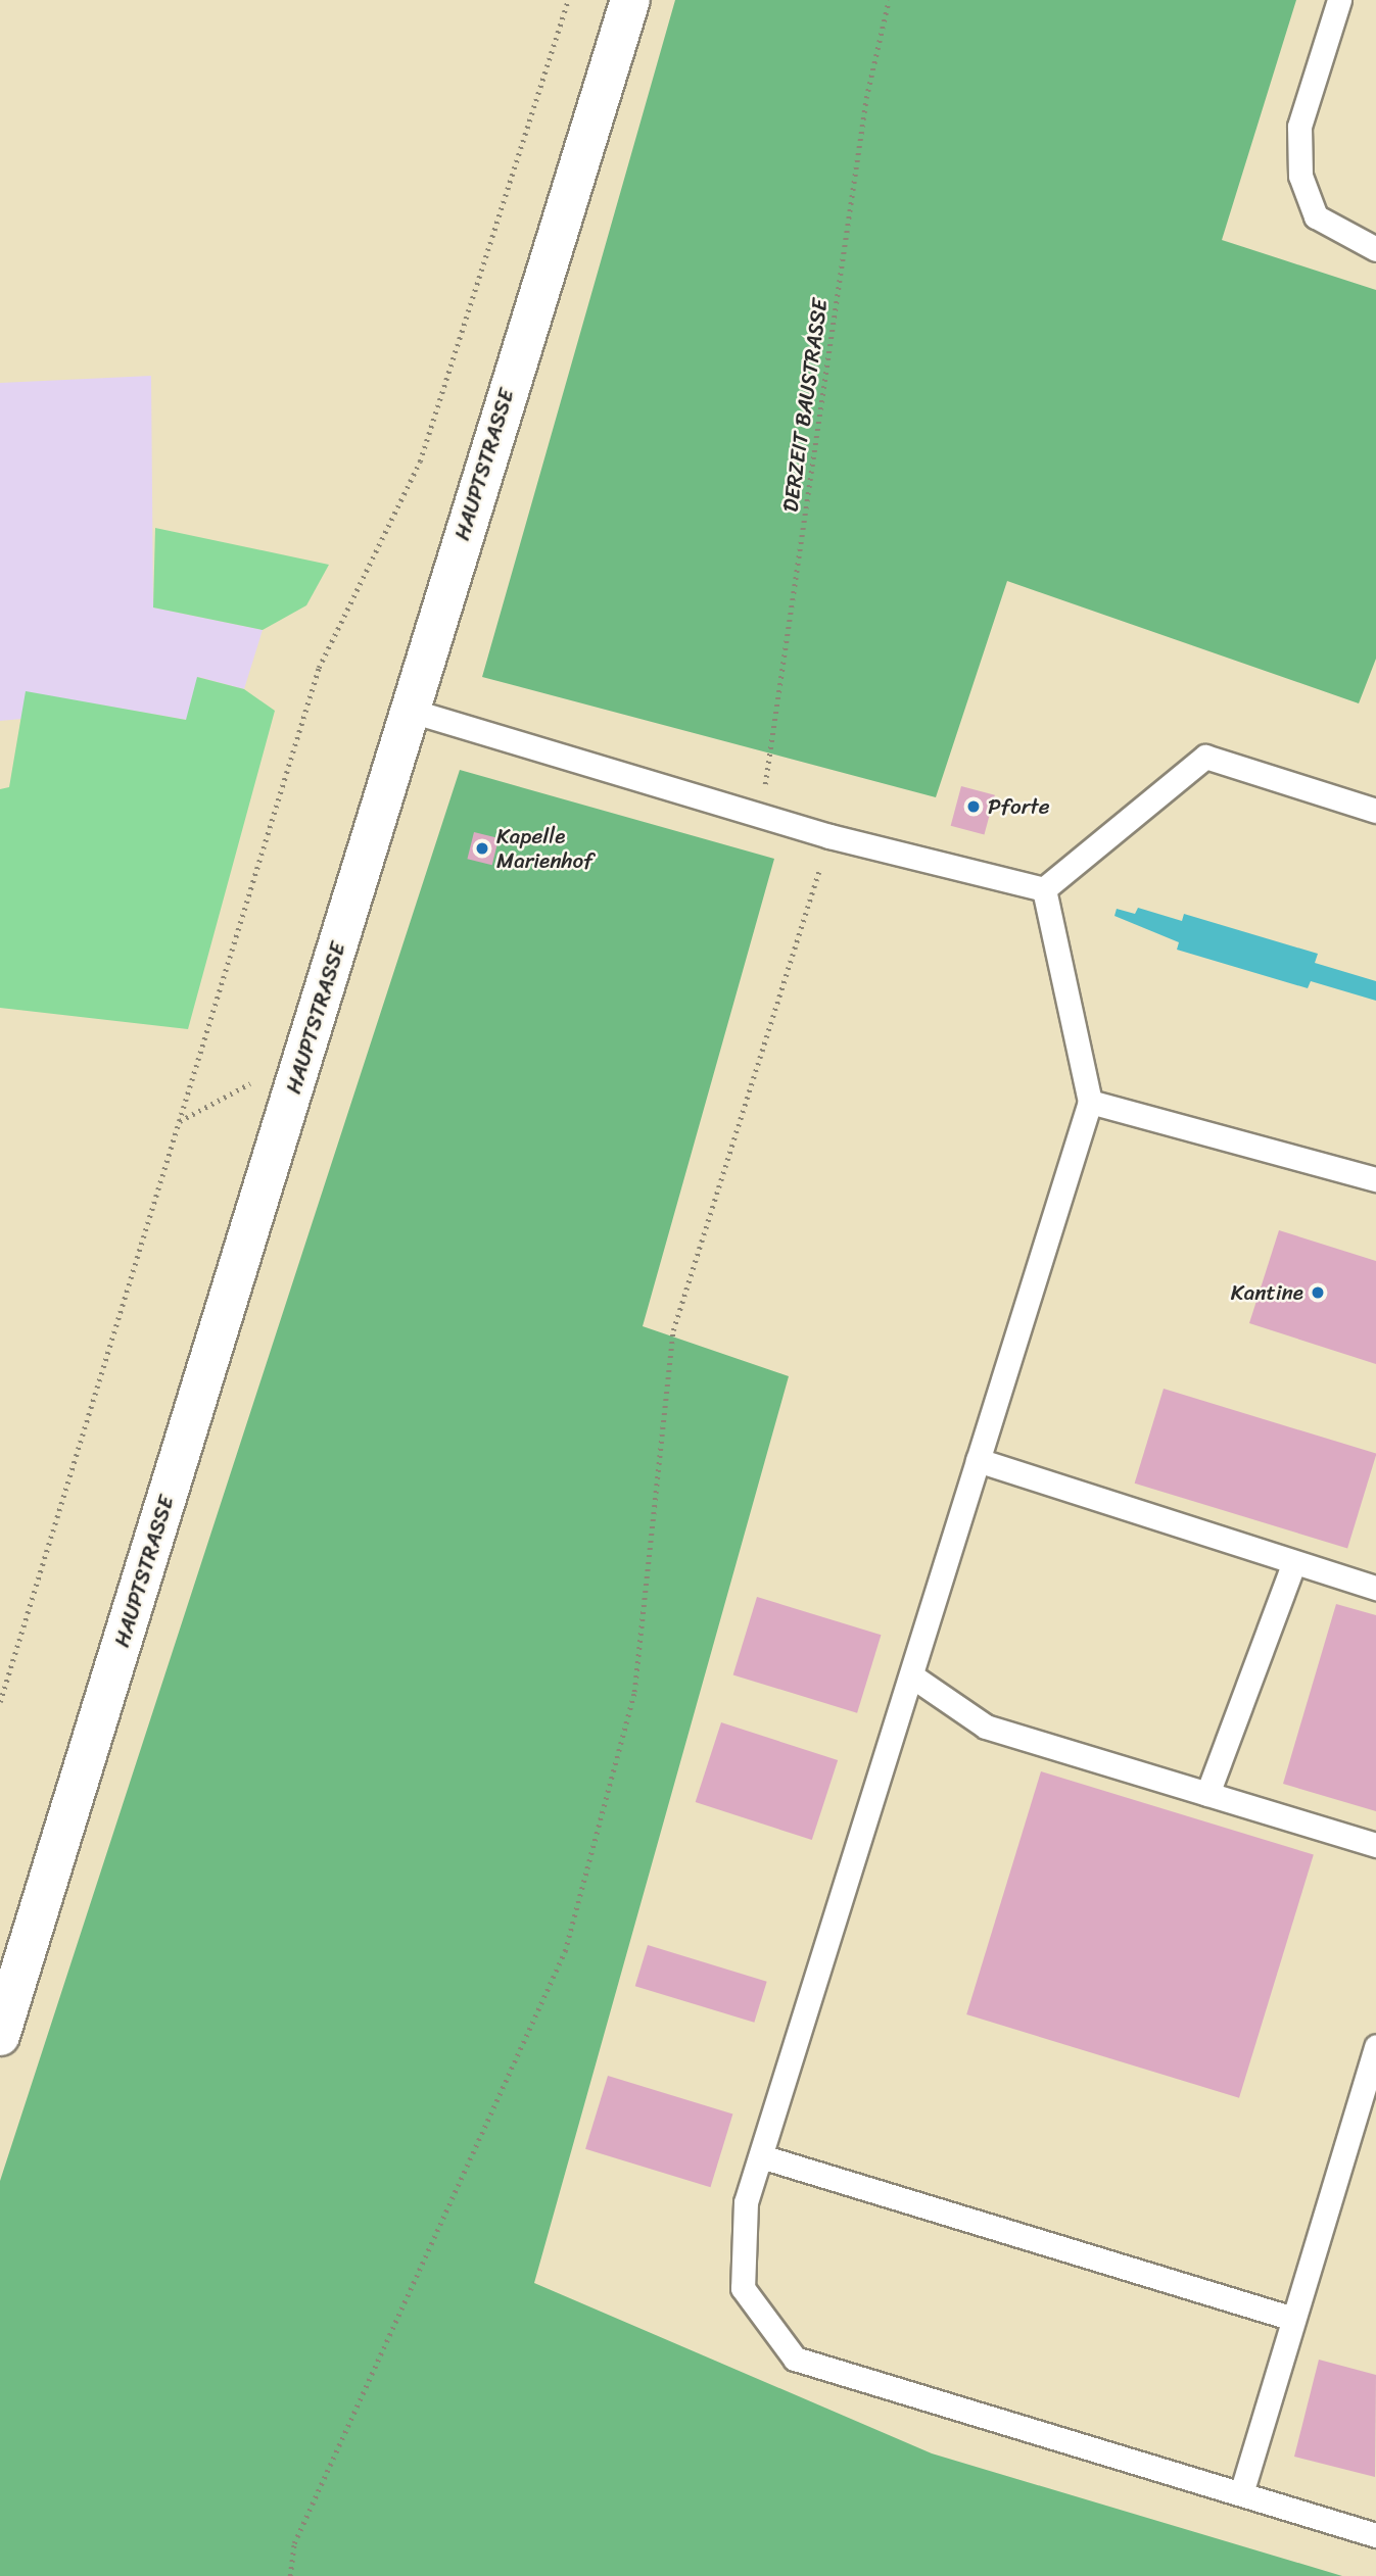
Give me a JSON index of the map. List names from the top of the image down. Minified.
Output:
{"streets":{"main road":["HAUPTSTRASSE"],"path":["DERZEIT BAUSTRASSE"]},"places":["Pforte","Kapelle Marienhof","Kantine"]}
